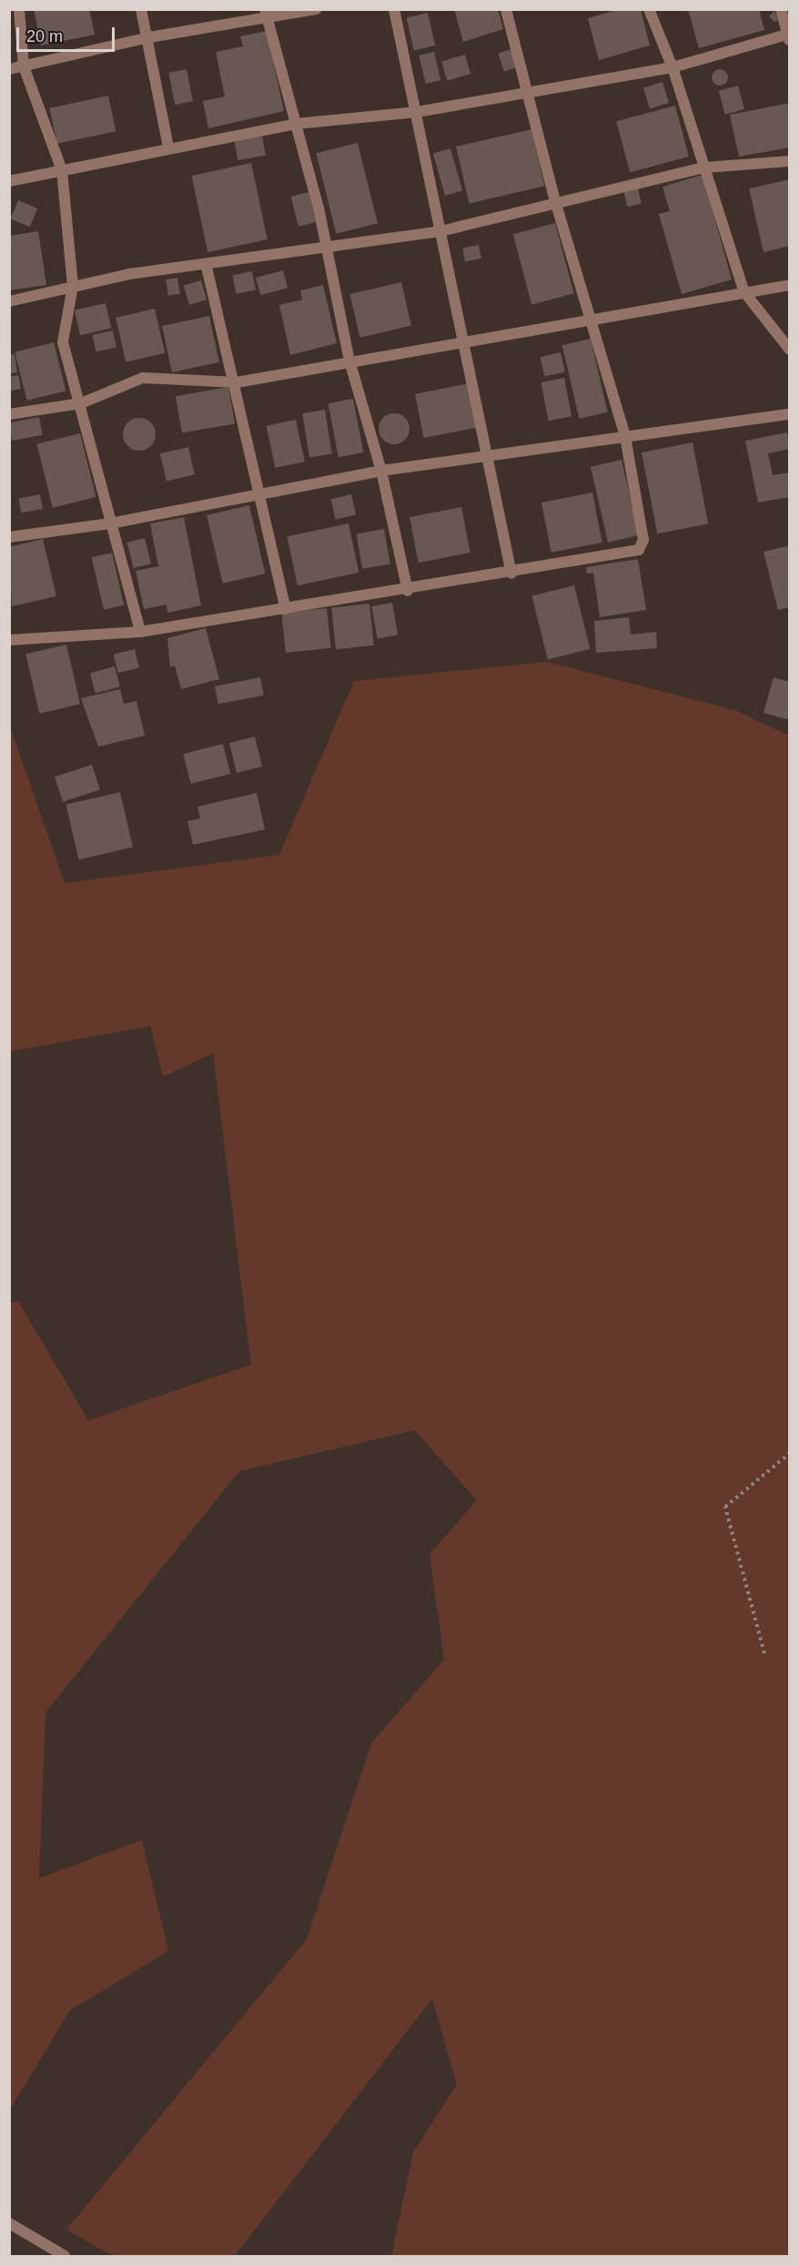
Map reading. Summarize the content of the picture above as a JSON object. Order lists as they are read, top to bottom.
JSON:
{
  "scale_bar": "20 m"
}
